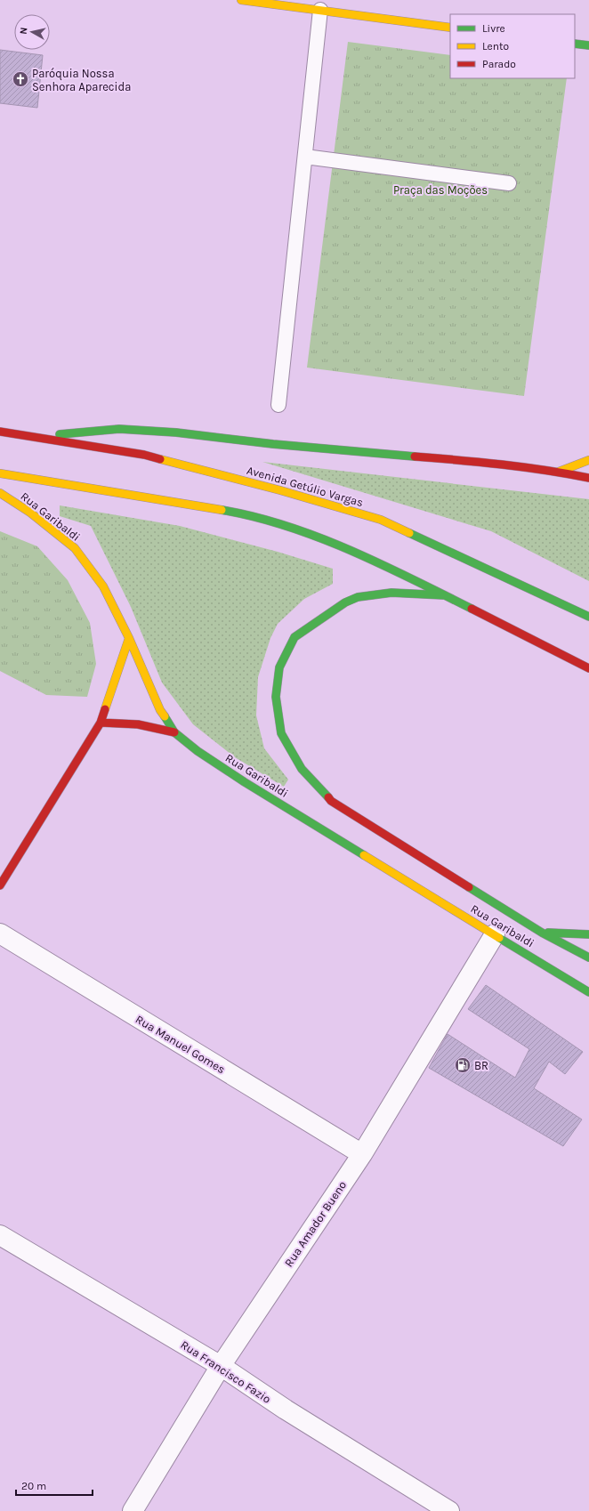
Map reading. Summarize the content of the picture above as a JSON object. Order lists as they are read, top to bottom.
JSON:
{
  "streets": {
    "main road": ["Avenida Getúlio Vargas", "Rua Garibaldi"],
    "street": ["Rua Manuel Gomes", "Rua Amador Bueno", "Rua Francisco Fazio"]
  },
  "crossings": [
    ["Rua Garibaldi", "Rua Amador Bueno"],
    ["Rua Manuel Gomes", "Rua Amador Bueno"],
    ["Rua Amador Bueno", "Rua Francisco Fazio"]
  ],
  "parks": ["Praça das Moções"],
  "places": {
    "church": ["Paróquia Nossa Senhora Aparecida"],
    "fuel station": ["BR"]
  },
  "legend": ["Livre", "Lento", "Parado"],
  "scale_bar": "20 m",
  "north": "left"
}
